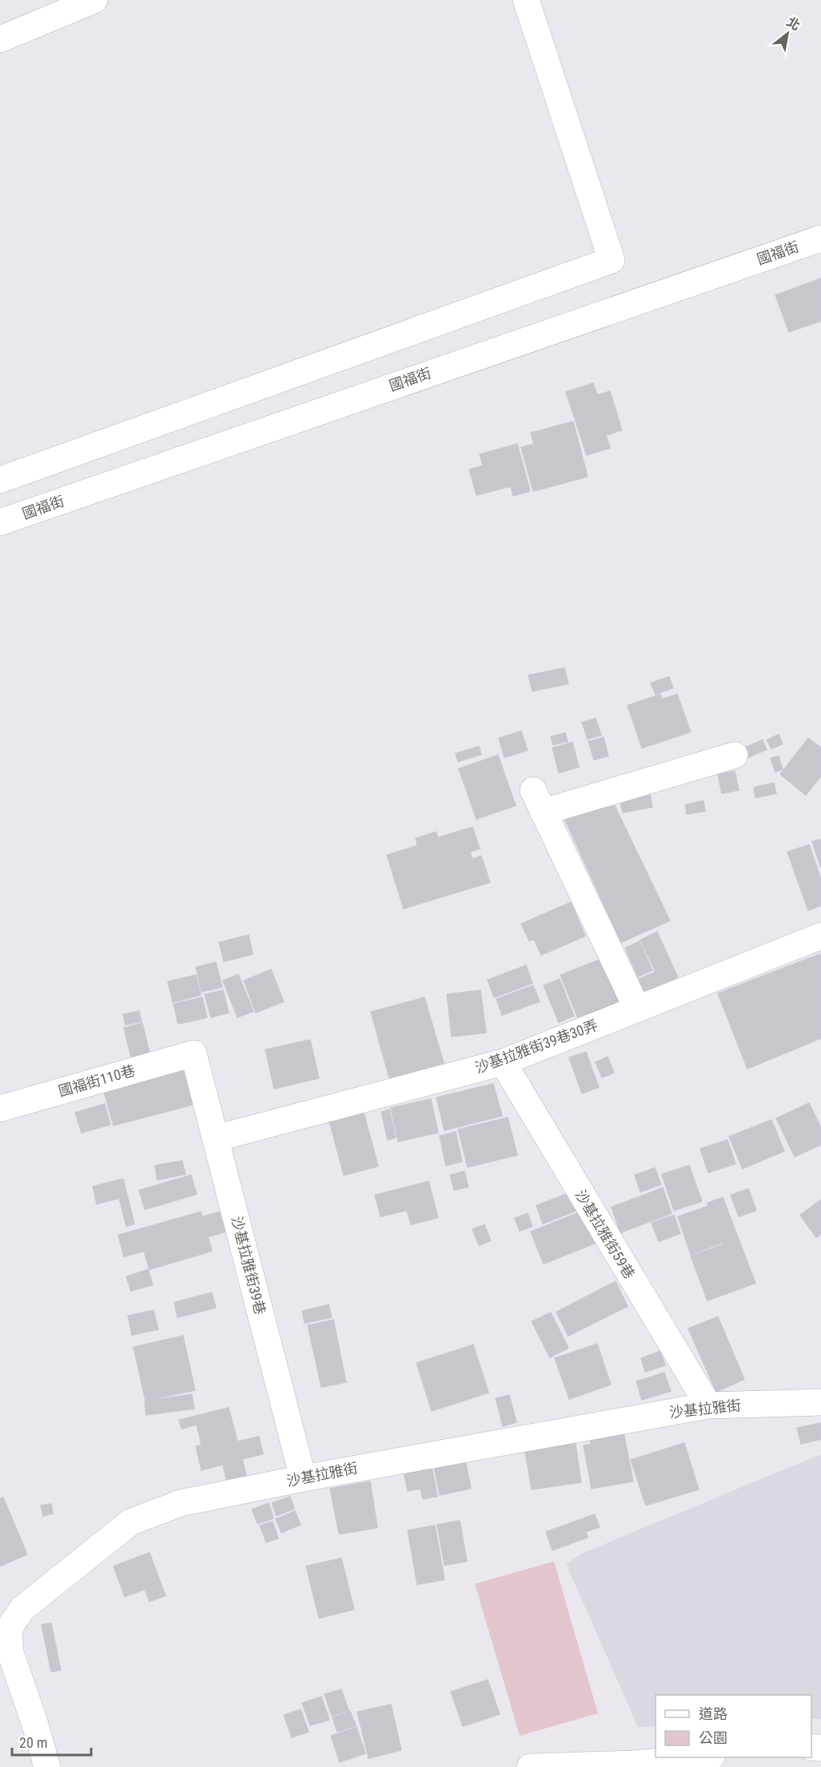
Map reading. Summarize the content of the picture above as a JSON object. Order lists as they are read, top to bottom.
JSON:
{
  "streets": {
    "street": [
      "國福街",
      "沙基拉雅街39巷30弄",
      "國福街110巷",
      "沙基拉雅街59巷",
      "沙基拉雅街39巷",
      "沙基拉雅街"
    ]
  },
  "crossings": [
    ["沙基拉雅街39巷30弄", "沙基拉雅街59巷"],
    ["沙基拉雅街39巷30弄", "沙基拉雅街39巷"],
    ["國福街110巷", "沙基拉雅街39巷"],
    ["沙基拉雅街59巷", "沙基拉雅街"],
    ["沙基拉雅街39巷", "沙基拉雅街"]
  ],
  "legend": ["道路", "公園"],
  "scale_bar": "20 m",
  "north": "top right"
}
